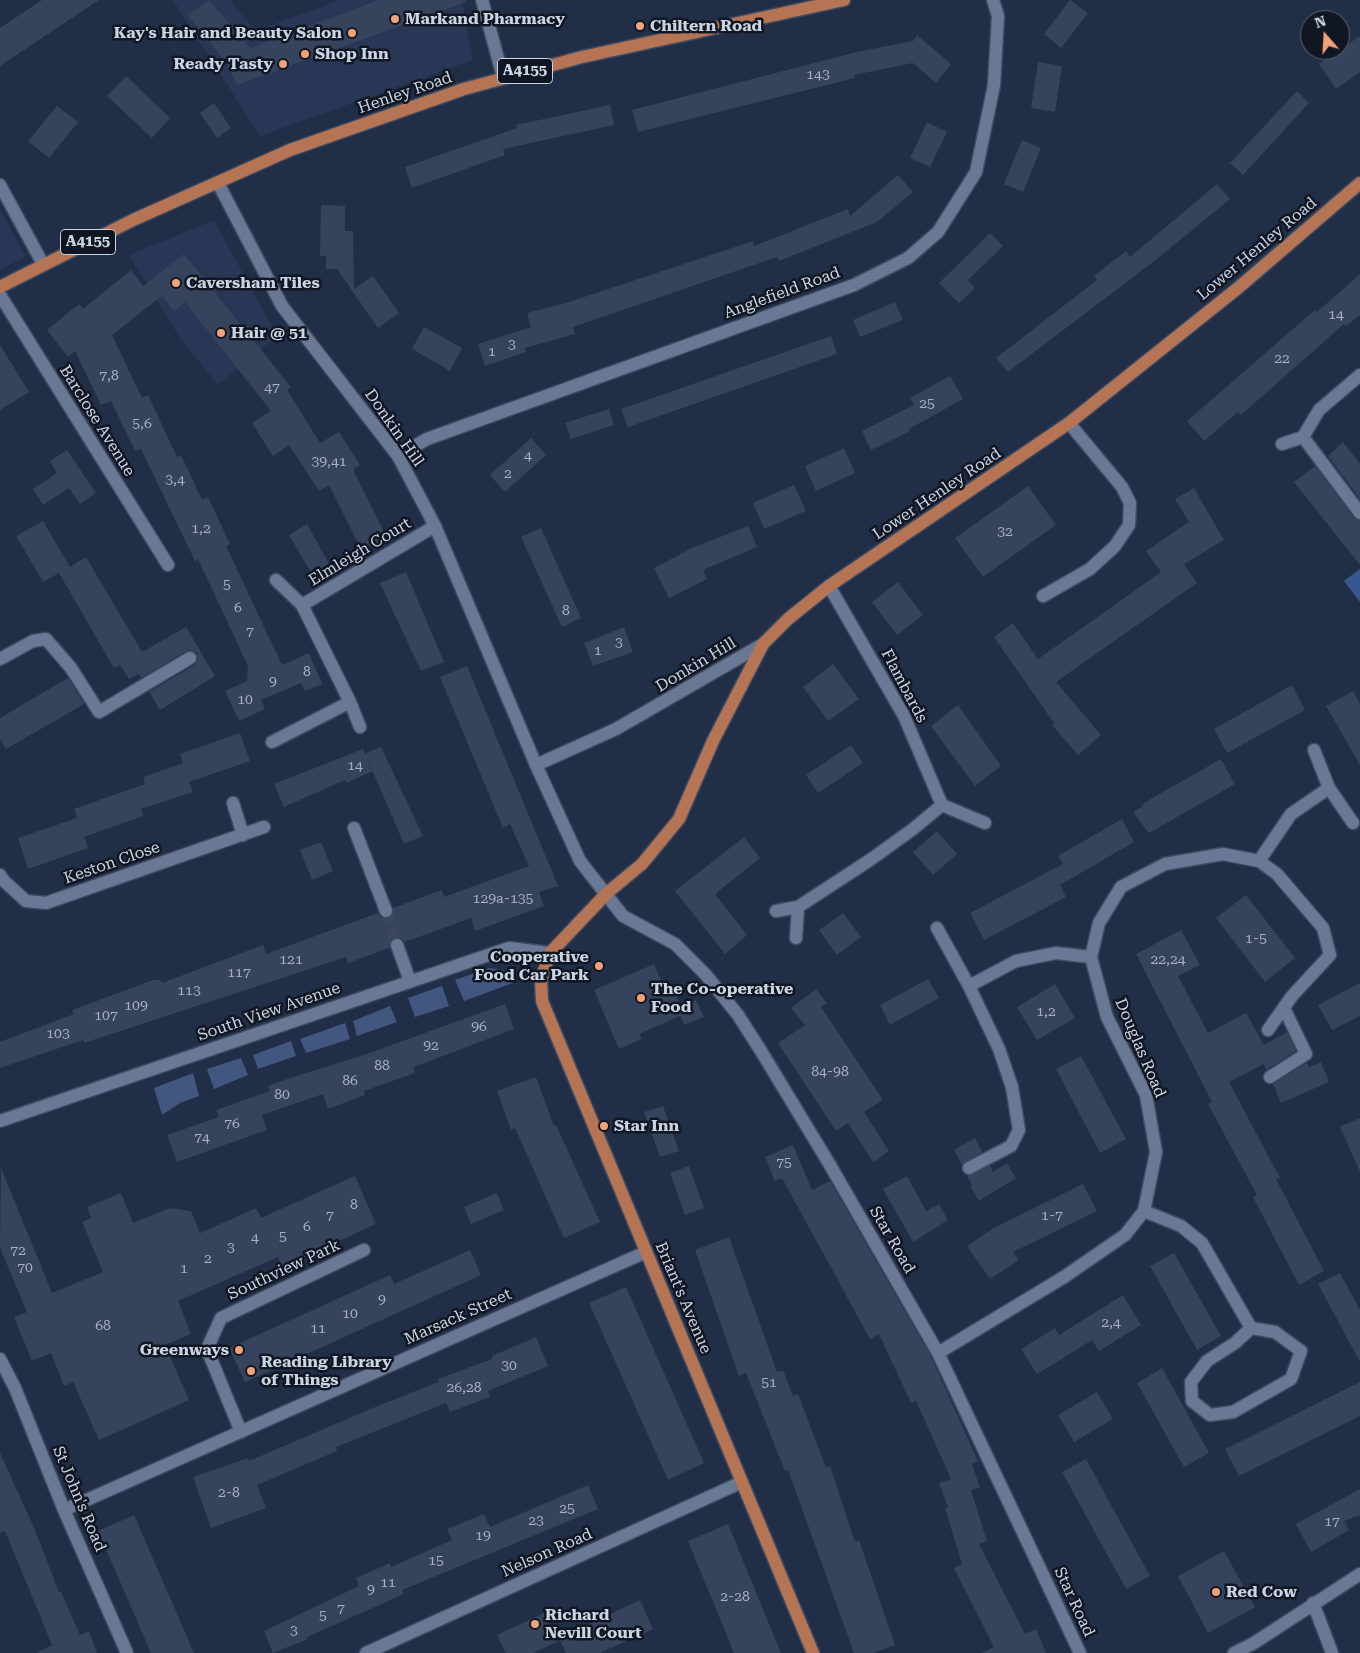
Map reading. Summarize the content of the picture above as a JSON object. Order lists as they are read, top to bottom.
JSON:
{
  "streets": {
    "main road": [
      "A4155",
      "Henley Road",
      "Lower Henley Road",
      "Briant's Avenue"
    ],
    "street": [
      "Anglefield Road",
      "Barclose Avenue",
      "Donkin Hill",
      "Elmleigh Court",
      "Flambards",
      "Keston Close",
      "South View Avenue",
      "Douglas Road",
      "Star Road",
      "Southview Park",
      "Marsack Street",
      "St John's Road",
      "Nelson Road"
    ]
  },
  "crossings": [
    ["Henley Road", "Donkin Hill"],
    ["Lower Henley Road", "Donkin Hill"],
    ["Lower Henley Road", "Flambards"],
    ["Lower Henley Road", "Star Road"],
    ["Anglefield Road", "Donkin Hill"],
    ["Donkin Hill", "Elmleigh Court"],
    ["Donkin Hill", "Star Road"],
    ["South View Avenue", "Briant's Avenue"],
    ["Douglas Road", "Star Road"],
    ["Southview Park", "Marsack Street"],
    ["Briant's Avenue", "Marsack Street"],
    ["Briant's Avenue", "Nelson Road"],
    ["Marsack Street", "St John's Road"]
  ],
  "places": [
    "Markand Pharmacy",
    "Chiltern Road",
    "Kay's Hair and Beauty Salon",
    "Shop Inn",
    "Ready Tasty",
    "Caversham Tiles",
    "Hair @ 51",
    "Cooperative Food Car Park",
    "The Co-operative Food",
    "Star Inn",
    "Greenways",
    "Reading Library of Things",
    "Red Cow",
    "Richard Nevill Court"
  ],
  "house_numbers": [
    "143",
    "14",
    "3",
    "1",
    "22",
    "7,8",
    "47",
    "25",
    "5,6",
    "4",
    "39,41",
    "2",
    "3,4",
    "1,2",
    "32",
    "5",
    "6",
    "8",
    "7",
    "3",
    "1",
    "8",
    "9",
    "10",
    "14",
    "129a-135",
    "1-5",
    "121",
    "22,24",
    "117",
    "113",
    "109",
    "1,2",
    "107",
    "96",
    "103",
    "92",
    "88",
    "84-98",
    "86",
    "80",
    "76",
    "74",
    "75",
    "8",
    "7",
    "1-7",
    "6",
    "5",
    "4",
    "3",
    "72",
    "2",
    "70",
    "1",
    "9",
    "10",
    "2,4",
    "68",
    "11",
    "30",
    "51",
    "26,28",
    "2-8",
    "25",
    "23",
    "17",
    "19",
    "15",
    "11",
    "9",
    "2-28",
    "7",
    "5",
    "3"
  ],
  "north": "top"
}
